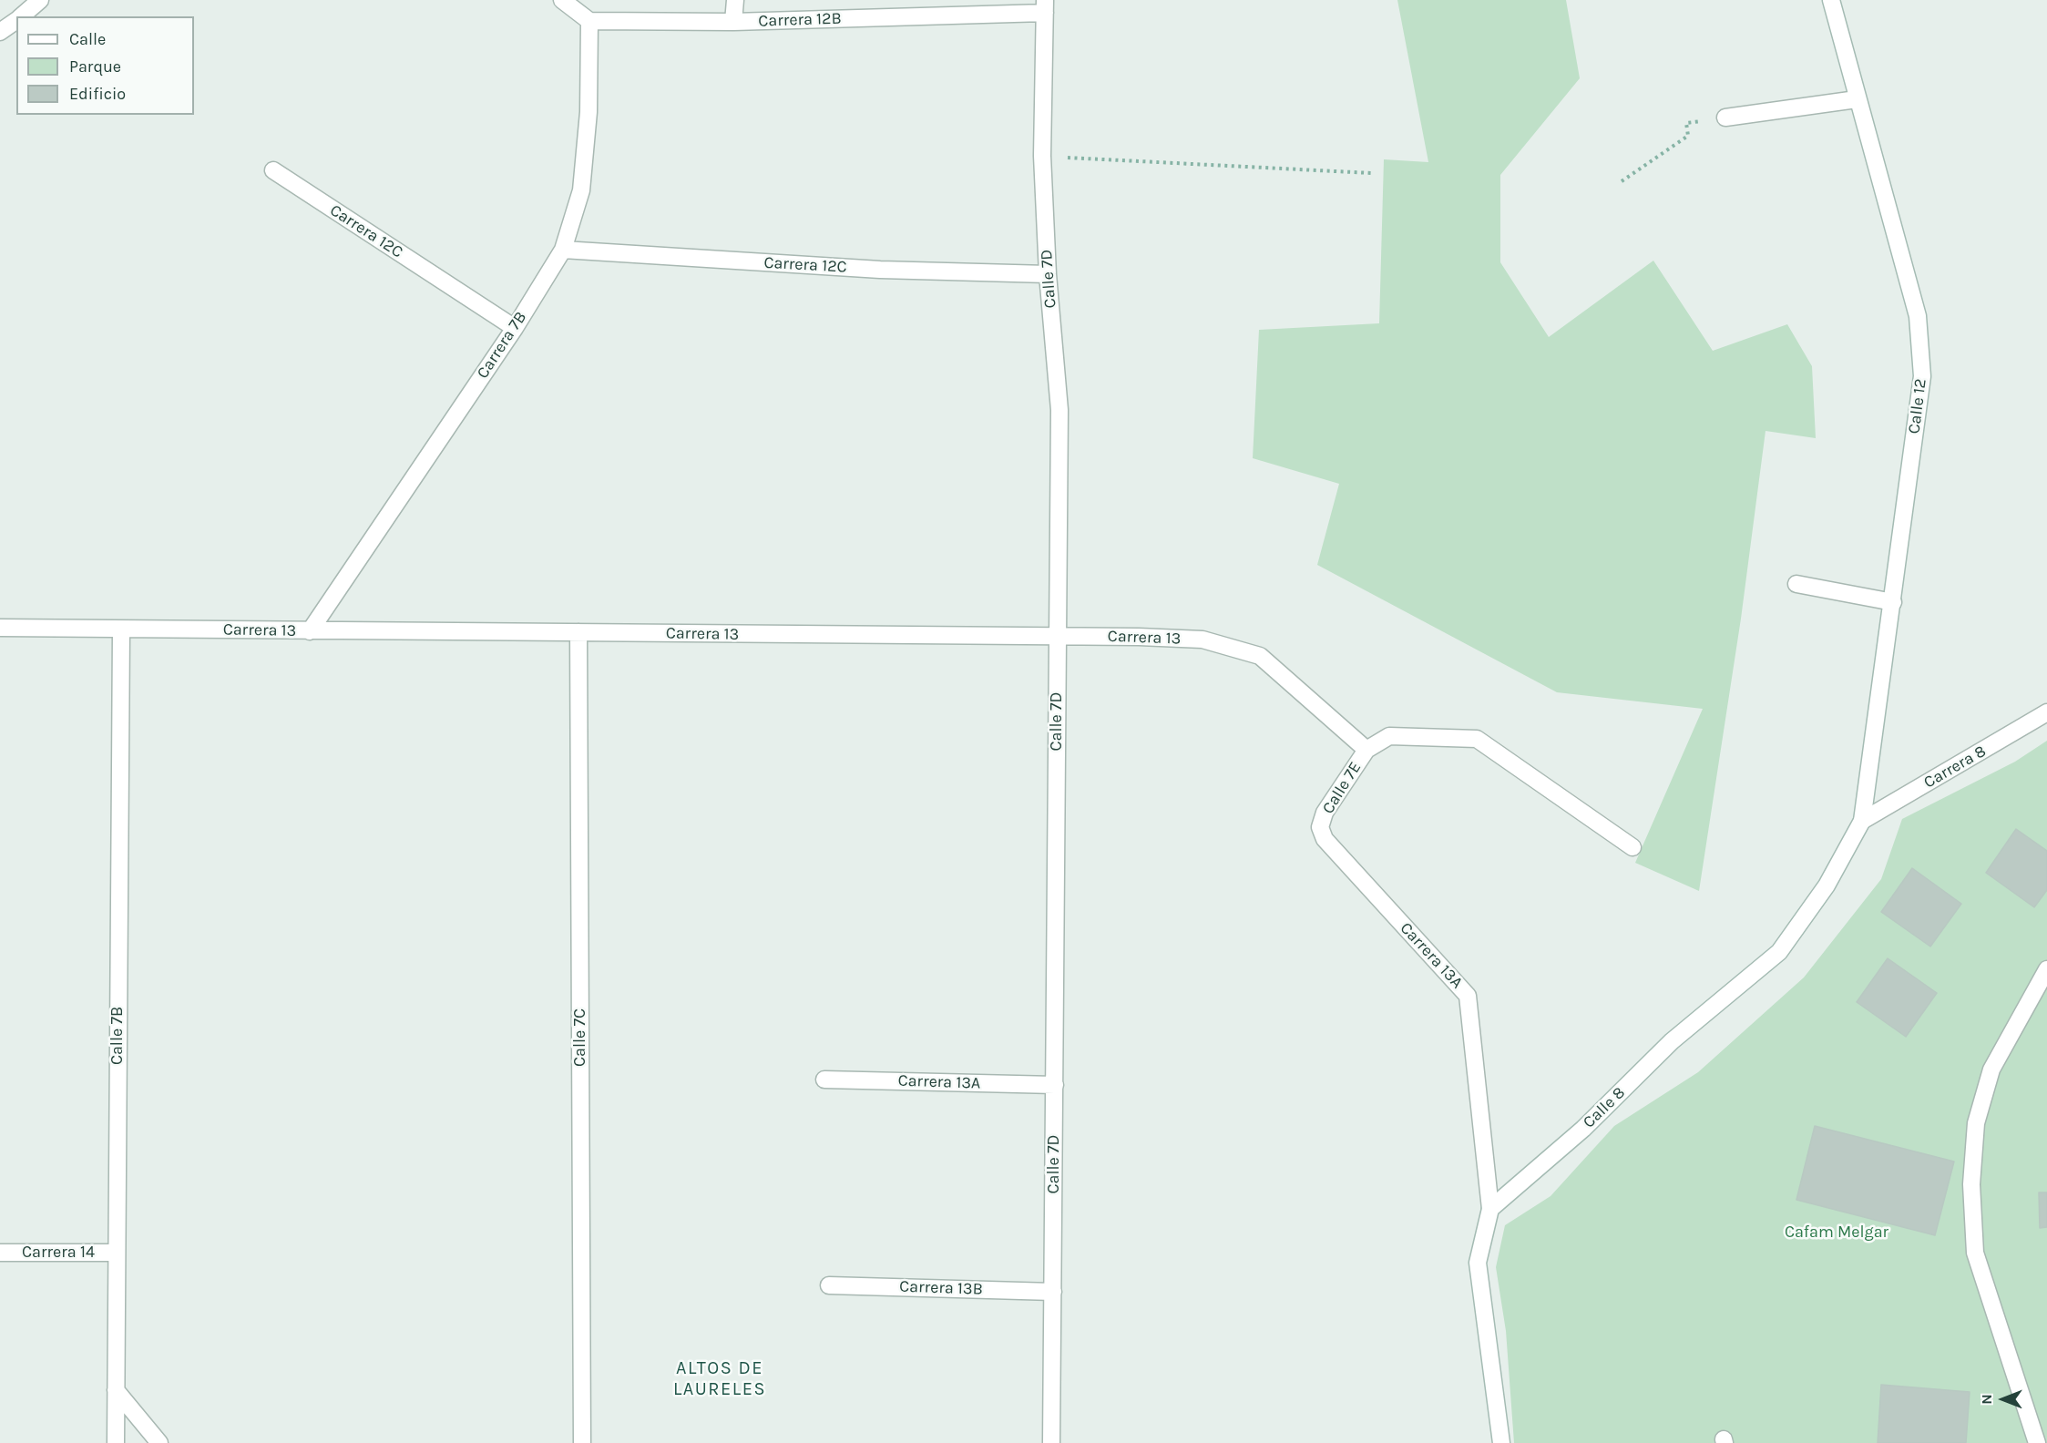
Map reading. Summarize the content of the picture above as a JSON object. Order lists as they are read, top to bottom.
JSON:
{
  "streets": {
    "street": [
      "Carrera 12B",
      "Carrera 12C",
      "Calle 7D",
      "Carrera 7B",
      "Calle 12",
      "Carrera 13",
      "Carrera 8",
      "Calle 7E",
      "Carrera 13A",
      "Calle 7B",
      "Calle 7C",
      "Calle 8",
      "Carrera 14",
      "Carrera 13B"
    ]
  },
  "crossings": [
    ["Carrera 12B", "Calle 7D"],
    ["Carrera 12B", "Carrera 7B"],
    ["Carrera 12C", "Calle 7D"],
    ["Carrera 12C", "Carrera 7B"],
    ["Calle 7D", "Carrera 13"],
    ["Calle 7D", "Carrera 13A"],
    ["Calle 7D", "Carrera 13B"],
    ["Carrera 7B", "Carrera 13"],
    ["Calle 12", "Carrera 8"],
    ["Calle 12", "Calle 8"],
    ["Carrera 13", "Calle 7E"],
    ["Carrera 13", "Calle 7B"],
    ["Carrera 13", "Calle 7C"],
    ["Carrera 8", "Calle 8"],
    ["Calle 7E", "Carrera 13A"],
    ["Carrera 13A", "Calle 8"],
    ["Calle 7B", "Carrera 14"]
  ],
  "districts": ["ALTOS DE LAURELES"],
  "parks": ["Cafam Melgar"],
  "legend": ["Calle", "Parque", "Edificio"],
  "north": "left"
}
